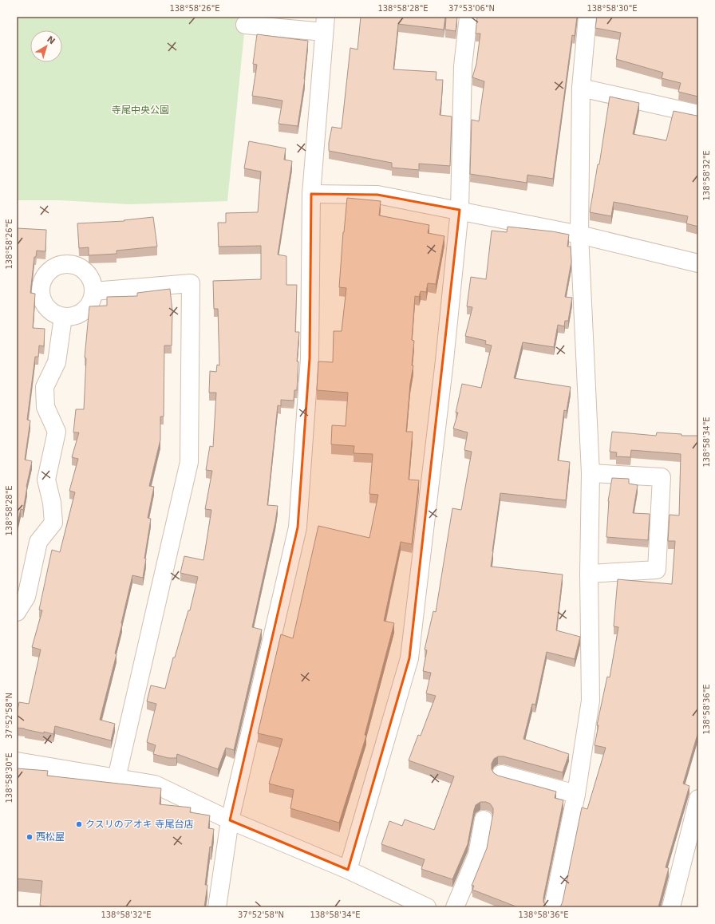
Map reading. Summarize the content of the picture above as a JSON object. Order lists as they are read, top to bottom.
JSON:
{
  "parks": ["寺尾中央公園"],
  "places": ["クスリのアオキ 寺尾台店", "西松屋"],
  "north": "top right",
  "coordinates": [
    "138°58'26\"E",
    "138°58'28\"E",
    "37°53'06\"N",
    "138°58'30\"E",
    "138°58'32\"E",
    "138°58'34\"E",
    "138°58'36\"E",
    "37°52'58\"N"
  ]
}
